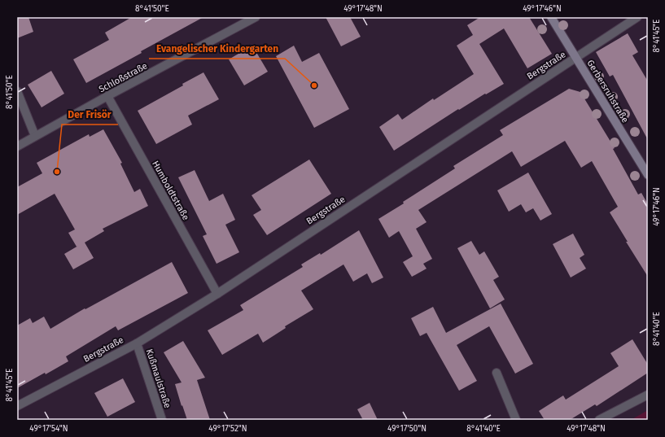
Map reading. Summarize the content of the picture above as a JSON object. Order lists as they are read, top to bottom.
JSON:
{
  "streets": {
    "street": [
      "Bergstraße",
      "Schloßstraße",
      "Gerbersruhstraße",
      "Humboldtstraße",
      "Kußmaulstraße"
    ]
  },
  "crossings": [
    ["Bergstraße", "Gerbersruhstraße"],
    ["Bergstraße", "Humboldtstraße"],
    ["Bergstraße", "Kußmaulstraße"],
    ["Schloßstraße", "Humboldtstraße"]
  ],
  "places": ["Evangelischer Kindergarten", "Der Frisör"],
  "coordinates": [
    "8°41'50\"E",
    "49°17'48\"N",
    "49°17'46\"N",
    "8°41'45\"E",
    "8°41'40\"E",
    "49°17'54\"N",
    "49°17'52\"N",
    "49°17'50\"N"
  ]
}
